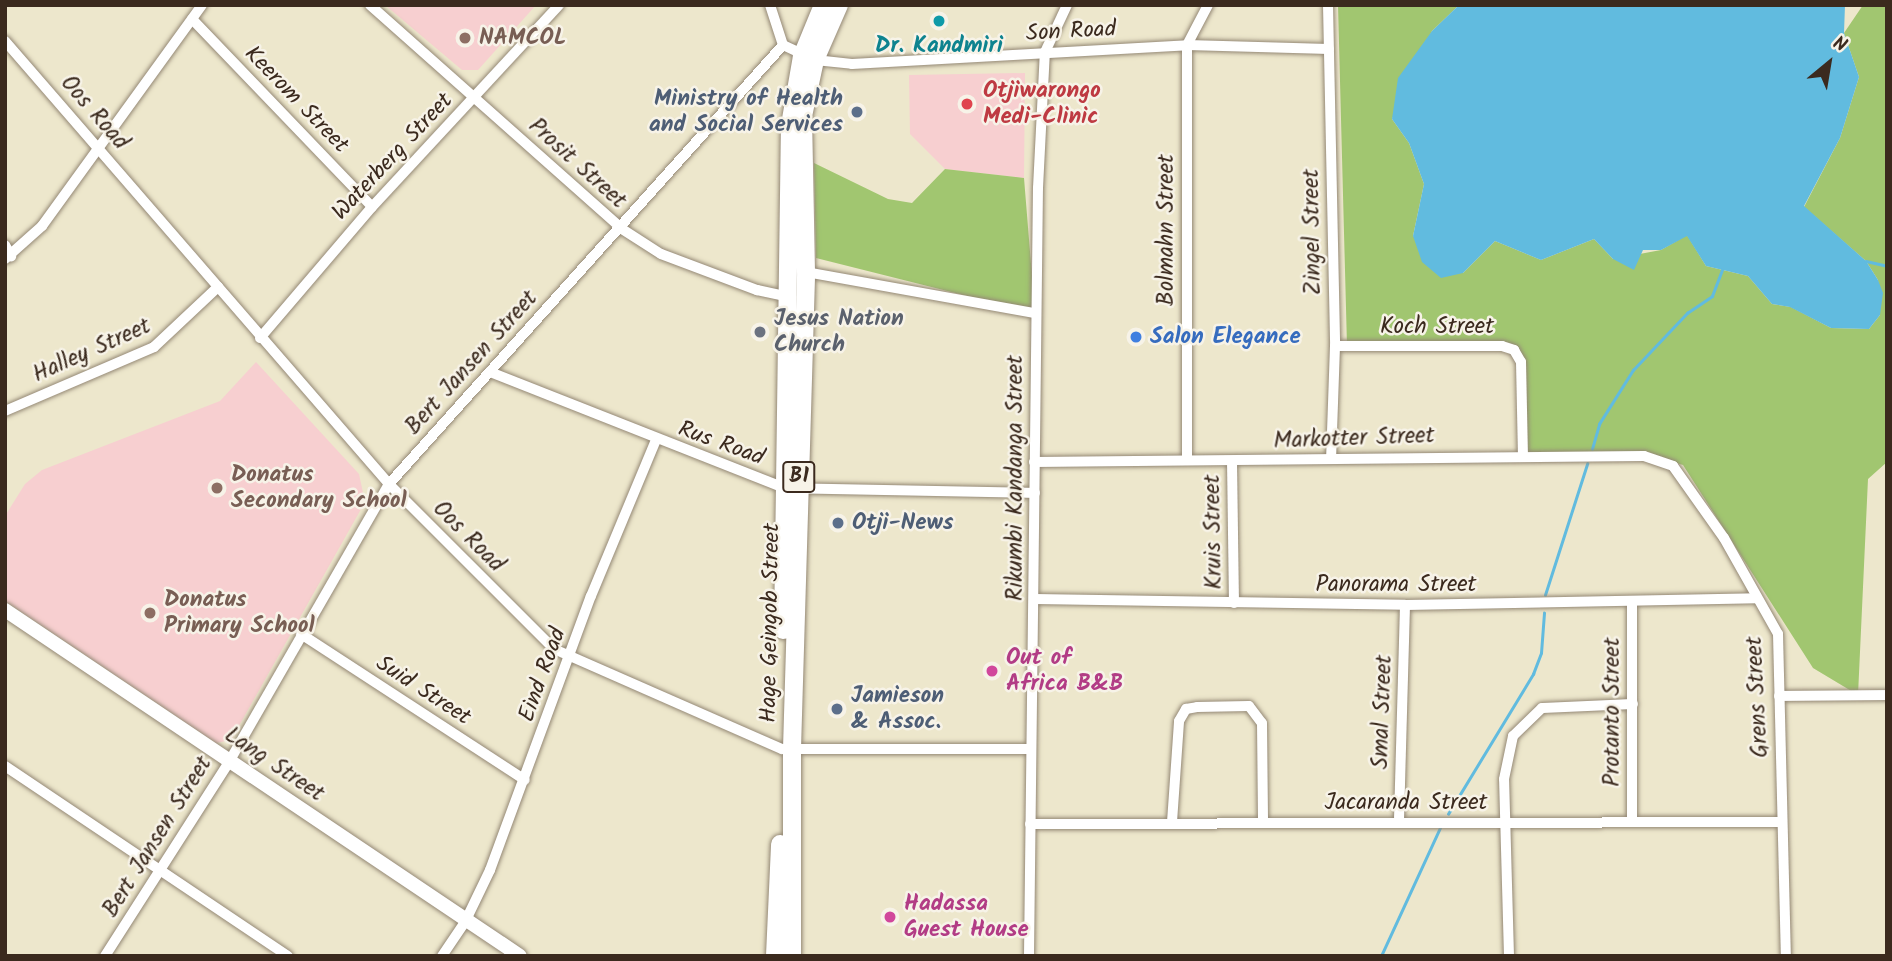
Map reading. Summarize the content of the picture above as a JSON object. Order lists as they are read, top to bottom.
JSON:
{
  "streets": {
    "highway": ["B1", "Hage Geingob Street"],
    "street": [
      "Son Road",
      "Keerom Street",
      "Oos Road",
      "Waterberg Street",
      "Prosit Street",
      "Bolmahn Street",
      "Zingel Street",
      "Koch Street",
      "Halley Street",
      "Bert Jansen Street",
      "Markotter Street",
      "Rus Road",
      "Rikumbi Kandanga Street",
      "Kruis Street",
      "Panorama Street",
      "Eind Road",
      "Suid Street",
      "Grens Street",
      "Smal Street",
      "Protanto Street",
      "Lang Street",
      "Jacaranda Street"
    ]
  },
  "crossings": [
    ["Son Road", "Bolmahn Street"],
    ["Son Road", "Zingel Street"],
    ["Son Road", "Bert Jansen Street"],
    ["Son Road", "Rikumbi Kandanga Street"],
    ["Son Road", "Hage Geingob Street"],
    ["Keerom Street", "Waterberg Street"],
    ["Oos Road", "Waterberg Street"],
    ["Oos Road", "Halley Street"],
    ["Oos Road", "Bert Jansen Street"],
    ["Oos Road", "Rikumbi Kandanga Street"],
    ["Oos Road", "Hage Geingob Street"],
    ["Oos Road", "Eind Road"],
    ["Waterberg Street", "Prosit Street"],
    ["Prosit Street", "Bert Jansen Street"],
    ["Prosit Street", "Hage Geingob Street"],
    ["Bolmahn Street", "Markotter Street"],
    ["Zingel Street", "Koch Street"],
    ["Zingel Street", "Markotter Street"],
    ["Koch Street", "Markotter Street"],
    ["Bert Jansen Street", "Rus Road"],
    ["Bert Jansen Street", "Suid Street"],
    ["Bert Jansen Street", "Lang Street"],
    ["Markotter Street", "Rikumbi Kandanga Street"],
    ["Markotter Street", "Kruis Street"],
    ["Markotter Street", "Grens Street"],
    ["Rus Road", "Rikumbi Kandanga Street"],
    ["Rus Road", "Hage Geingob Street"],
    ["Rus Road", "Eind Road"],
    ["Rikumbi Kandanga Street", "Panorama Street"],
    ["Rikumbi Kandanga Street", "Jacaranda Street"],
    ["Kruis Street", "Panorama Street"],
    ["Panorama Street", "Grens Street"],
    ["Panorama Street", "Smal Street"],
    ["Panorama Street", "Protanto Street"],
    ["Eind Road", "Suid Street"],
    ["Eind Road", "Lang Street"],
    ["Grens Street", "Jacaranda Street"],
    ["Smal Street", "Jacaranda Street"],
    ["Protanto Street", "Jacaranda Street"]
  ],
  "places": [
    "Dr. Kandmiri",
    "NAMCOL",
    "Otjiwarongo Medi-Clinic",
    "Ministry of Health and Social Services",
    "Jesus Nation Church",
    "Salon Elegance",
    "Donatus Secondary School",
    "Otji-News",
    "Donatus Primary School",
    "Out of Africa B&B",
    "Jamieson & Assoc.",
    "Hadassa Guest House"
  ],
  "north": "top right"
}
